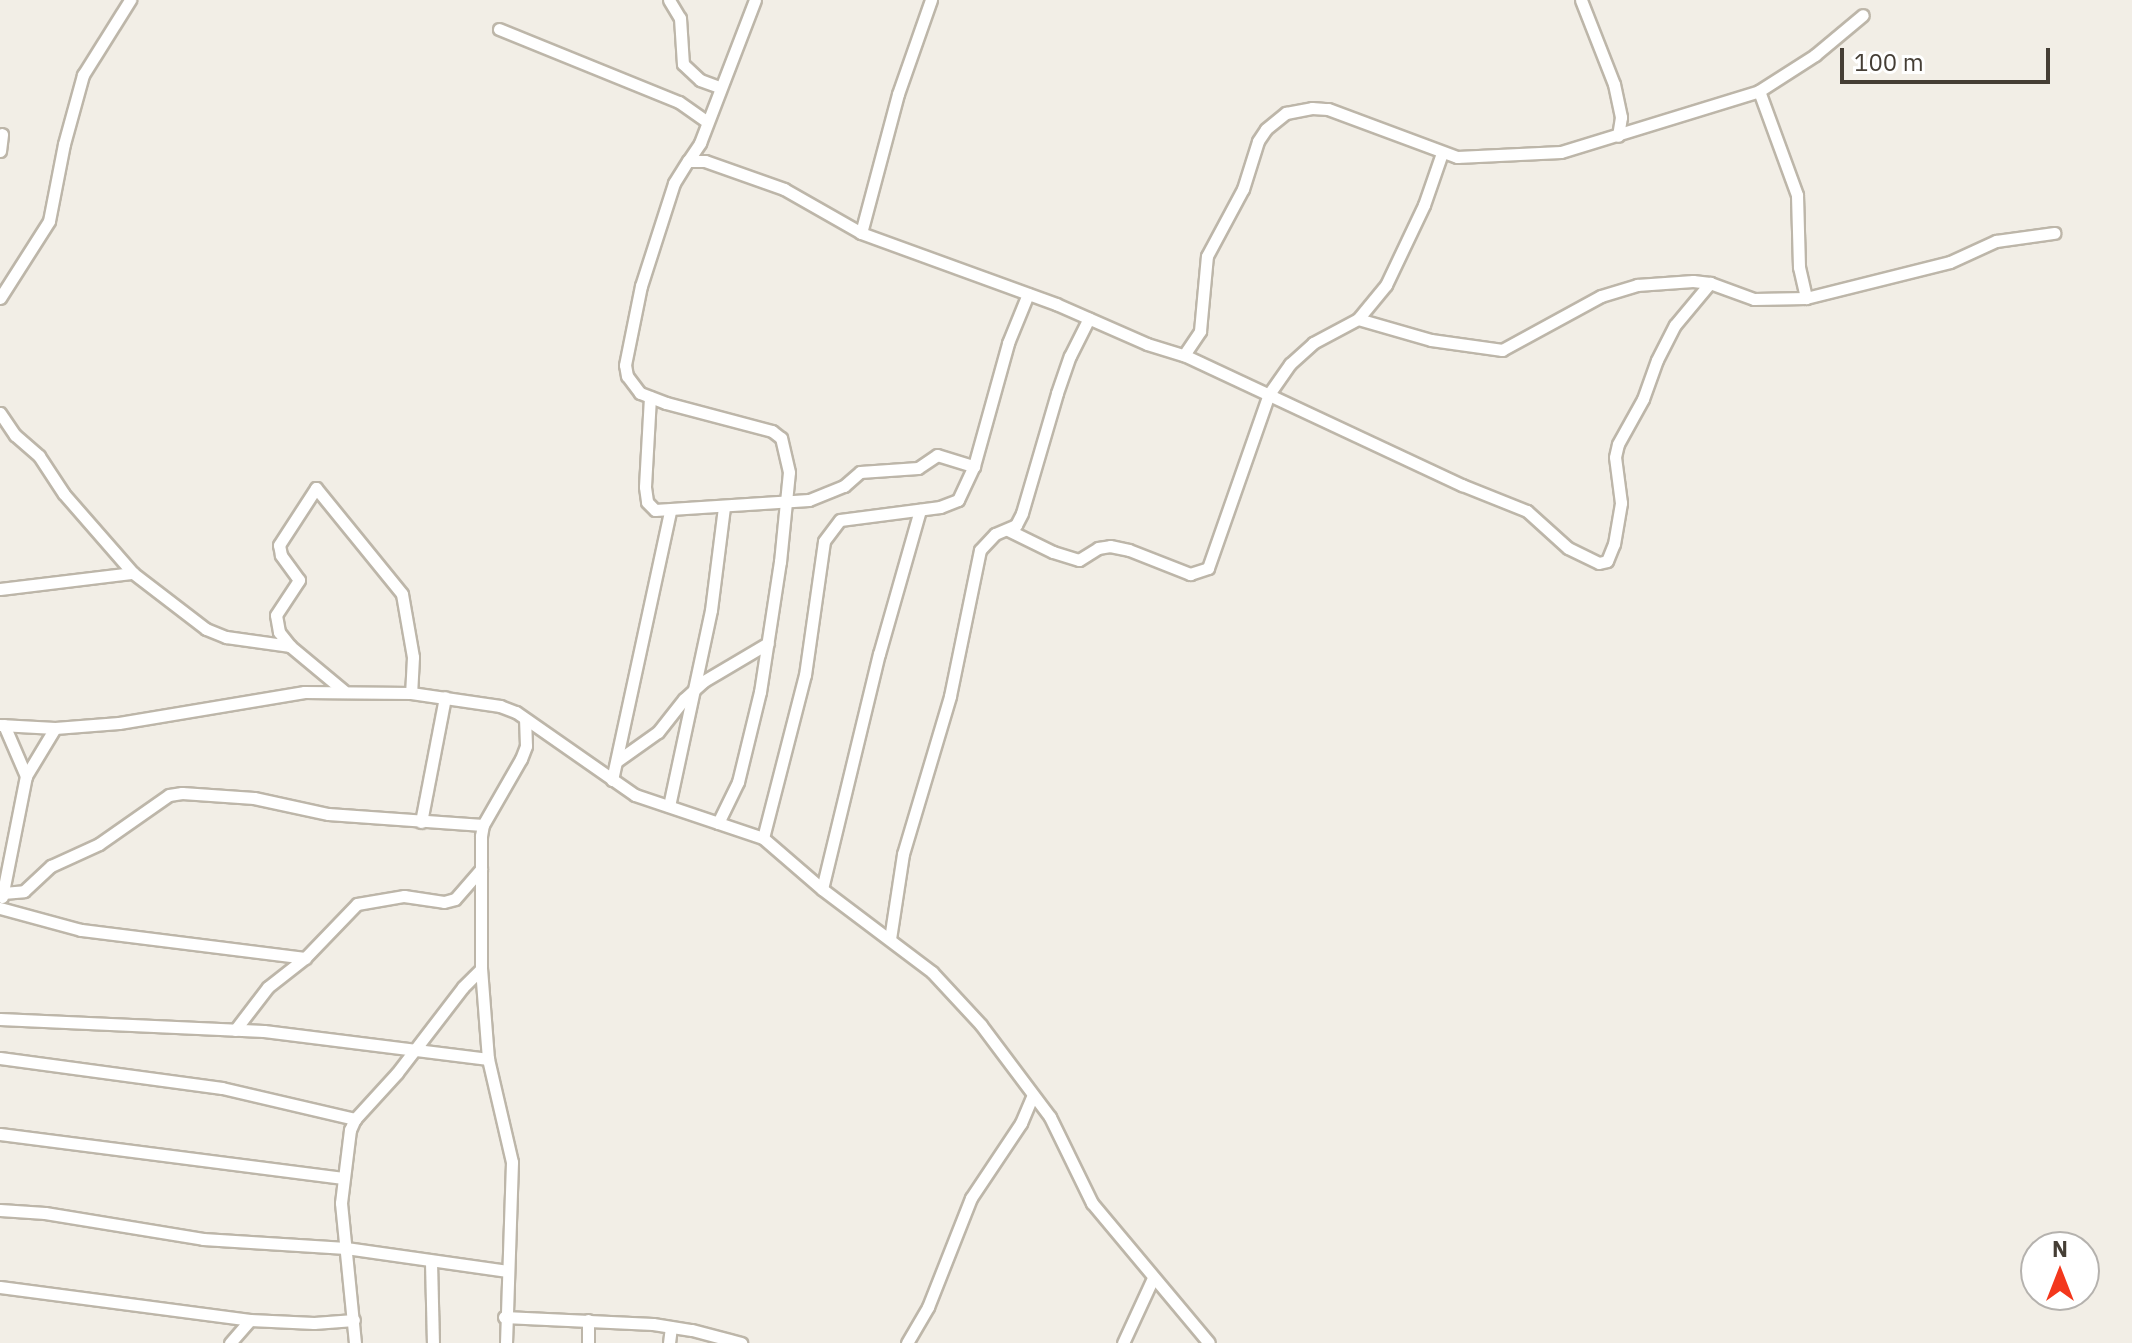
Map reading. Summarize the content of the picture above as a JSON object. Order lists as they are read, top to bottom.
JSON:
{
  "scale_bar": "100 m",
  "north": "top"
}
